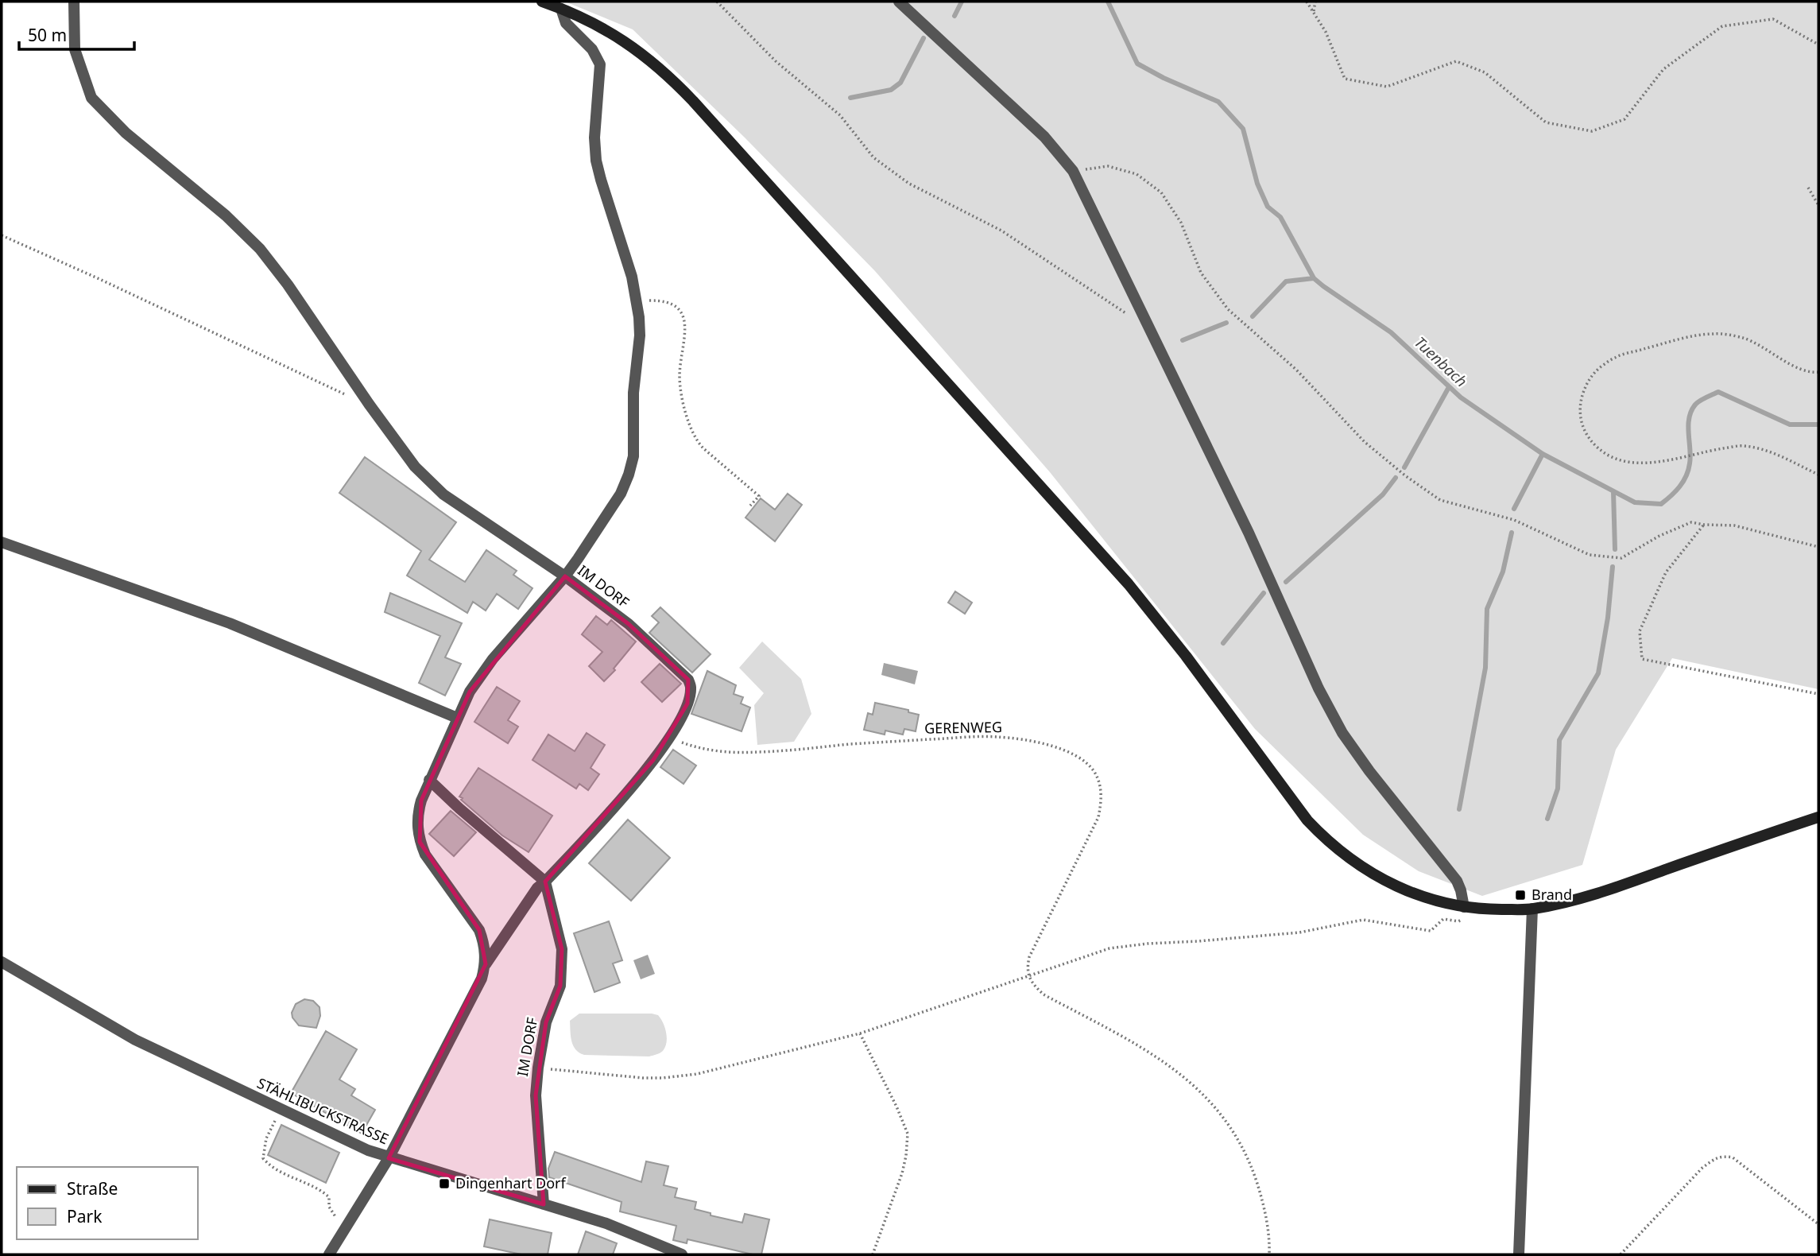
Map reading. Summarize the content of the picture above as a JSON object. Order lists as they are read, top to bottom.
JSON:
{
  "streets": {
    "street": ["IM DORF", "STÄHLIBUCKSTRASSE"],
    "path": ["GERENWEG"]
  },
  "crossings": [
    ["IM DORF", "GERENWEG"],
    ["IM DORF", "STÄHLIBUCKSTRASSE"]
  ],
  "water": ["Tuenbach"],
  "places": {
    "transit": ["Brand", "Dingenhart Dorf"]
  },
  "legend": ["Straße", "Park"],
  "scale_bar": "50 m"
}
